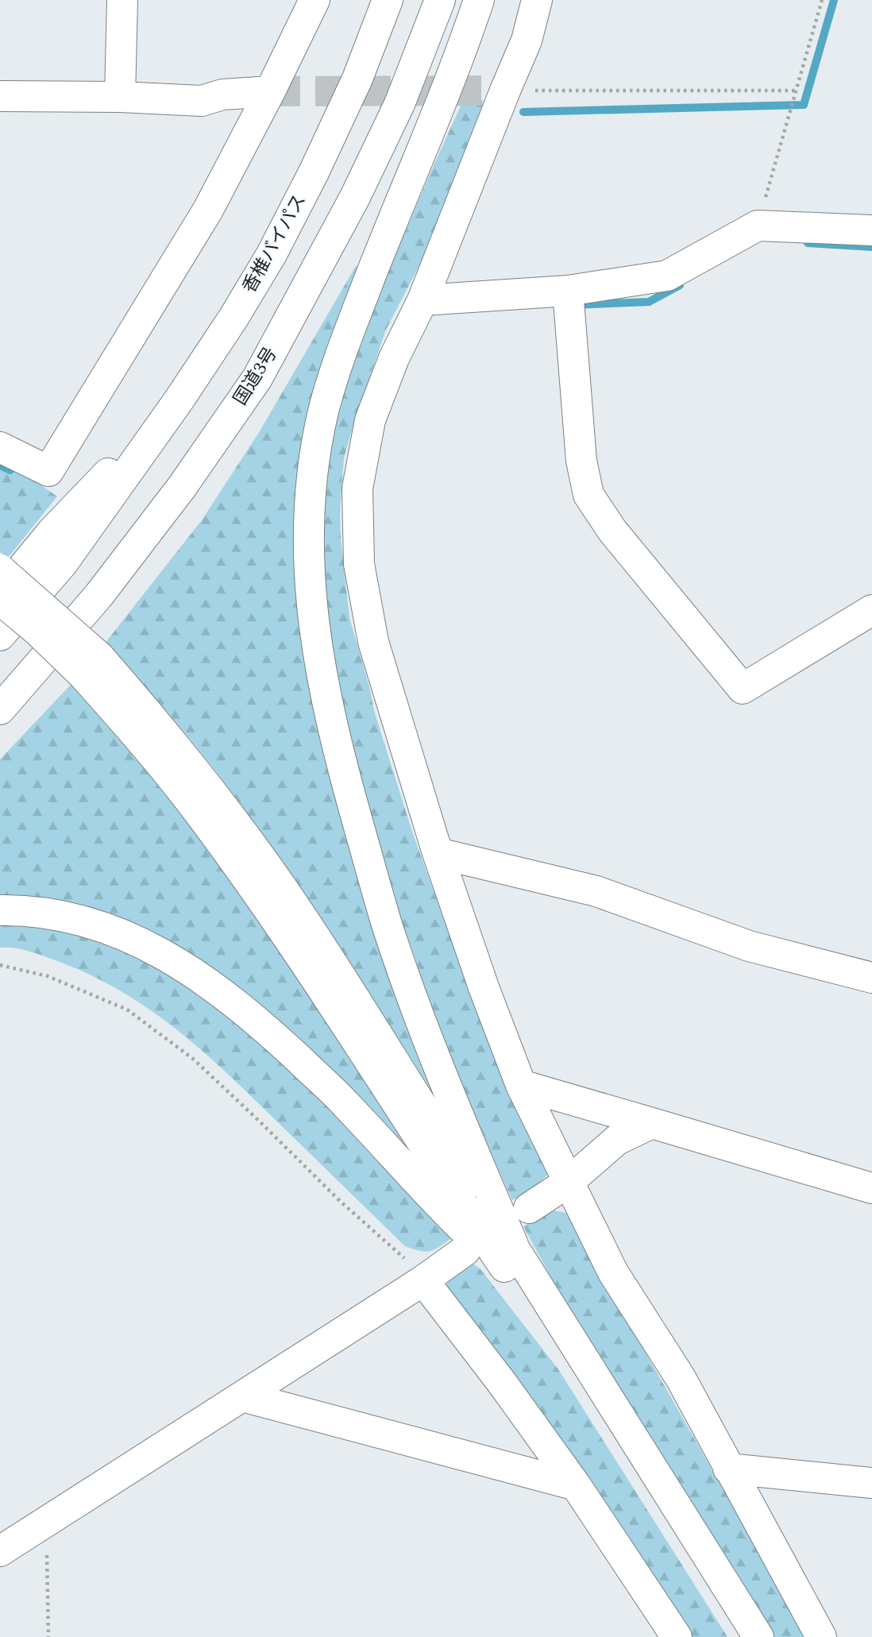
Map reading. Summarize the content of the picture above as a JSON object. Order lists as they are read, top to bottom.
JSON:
{
  "streets": {
    "main road": ["香椎バイパス", "国道3号"]
  }
}
